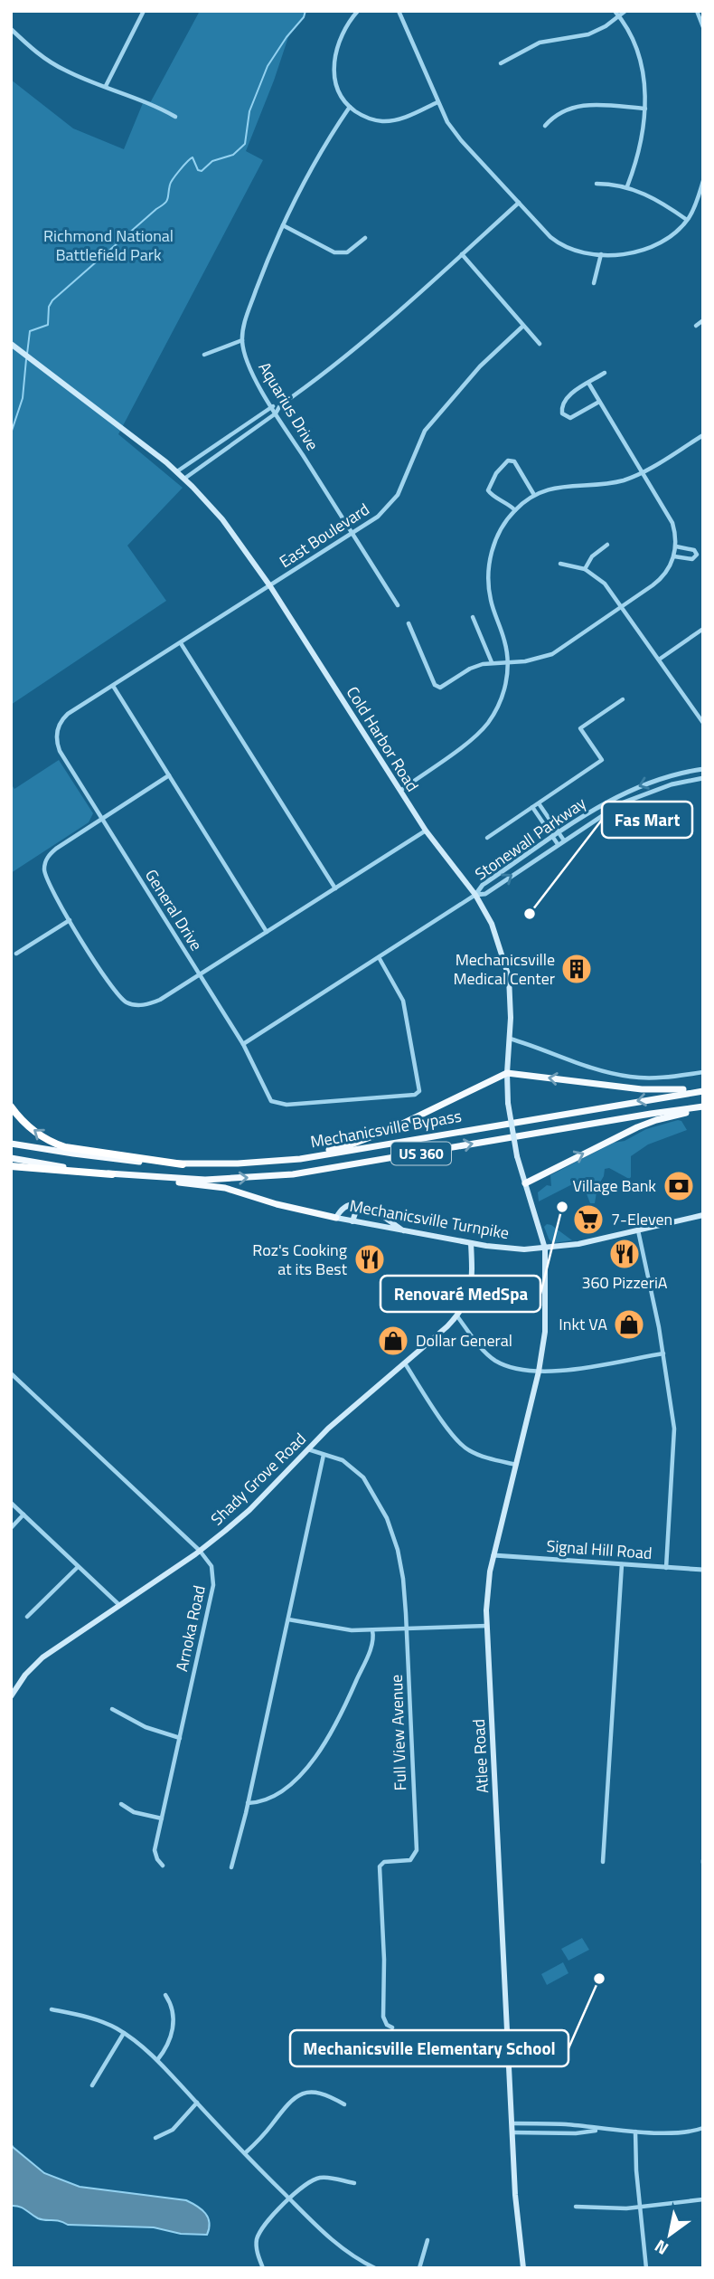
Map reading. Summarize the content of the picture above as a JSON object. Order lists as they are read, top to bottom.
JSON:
{
  "streets": {
    "highway": ["Mechanicsville Bypass", "US 360"],
    "main road": [
      "Cold Harbor Road",
      "Mechanicsville Turnpike",
      "Shady Grove Road",
      "Atlee Road"
    ],
    "street": [
      "Aquarius Drive",
      "East Boulevard",
      "Stonewall Parkway",
      "General Drive",
      "Signal Hill Road",
      "Arnoka Road",
      "Full View Avenue"
    ]
  },
  "crossings": [
    ["Aquarius Drive", "East Boulevard"],
    ["East Boulevard", "Cold Harbor Road"],
    ["East Boulevard", "General Drive"],
    ["Cold Harbor Road", "Stonewall Parkway"],
    ["Cold Harbor Road", "Mechanicsville Turnpike"],
    ["Cold Harbor Road", "Atlee Road"],
    ["Mechanicsville Bypass", "US 360"],
    ["Mechanicsville Turnpike", "Shady Grove Road"],
    ["Mechanicsville Turnpike", "Atlee Road"],
    ["Shady Grove Road", "Arnoka Road"],
    ["Shady Grove Road", "Full View Avenue"],
    ["Signal Hill Road", "Atlee Road"]
  ],
  "parks": ["Richmond National Battlefield Park"],
  "places": {
    "other": ["Fas Mart", "Renovaré MedSpa", "Mechanicsville Elementary School"],
    "building": ["Mechanicsville Medical Center"],
    "bank": ["Village Bank"],
    "supermarket": ["7-Eleven"],
    "restaurant": ["360 PizzeriA", "Roz's Cooking at its Best"],
    "shop": ["Inkt VA", "Dollar General"]
  },
  "north": "bottom left"
}
